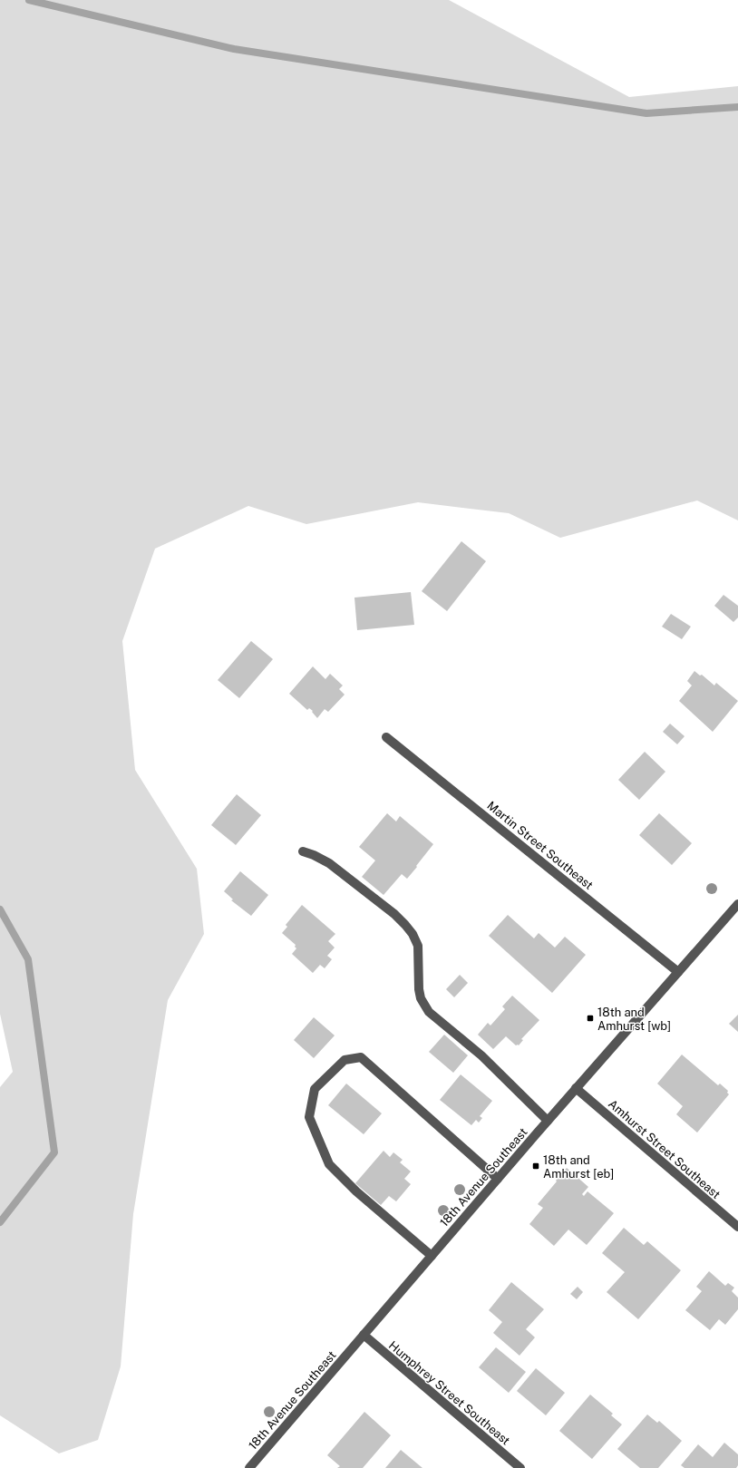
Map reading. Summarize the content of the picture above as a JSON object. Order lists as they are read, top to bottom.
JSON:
{
  "streets": {
    "street": [
      "Martin Street Southeast",
      "Amhurst Street Southeast",
      "18th Avenue Southeast",
      "Humphrey Street Southeast"
    ]
  },
  "crossings": [
    ["Martin Street Southeast", "18th Avenue Southeast"],
    ["Amhurst Street Southeast", "18th Avenue Southeast"],
    ["18th Avenue Southeast", "Humphrey Street Southeast"]
  ],
  "places": {
    "transit": ["18th and Amhurst [wb]", "18th and Amhurst [eb]"]
  }
}
